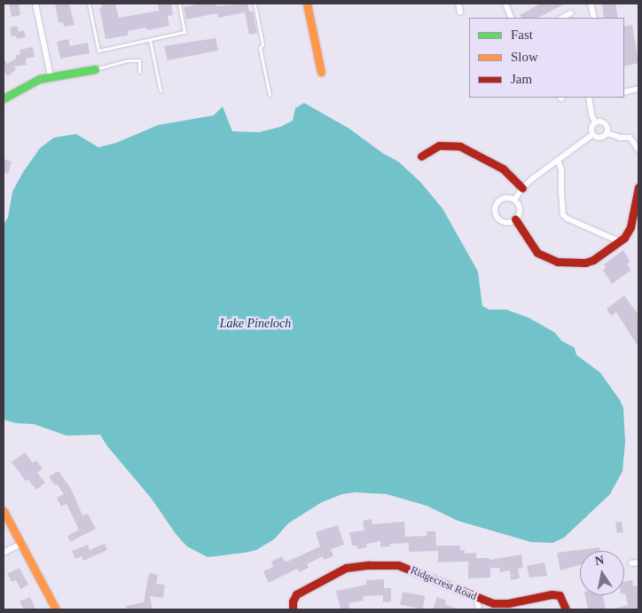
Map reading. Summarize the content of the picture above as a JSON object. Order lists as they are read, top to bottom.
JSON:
{
  "streets": {
    "street": ["Ridgecrest Road"]
  },
  "water": ["Lake Pineloch"],
  "legend": ["Fast", "Slow", "Jam"],
  "north": "top"
}
